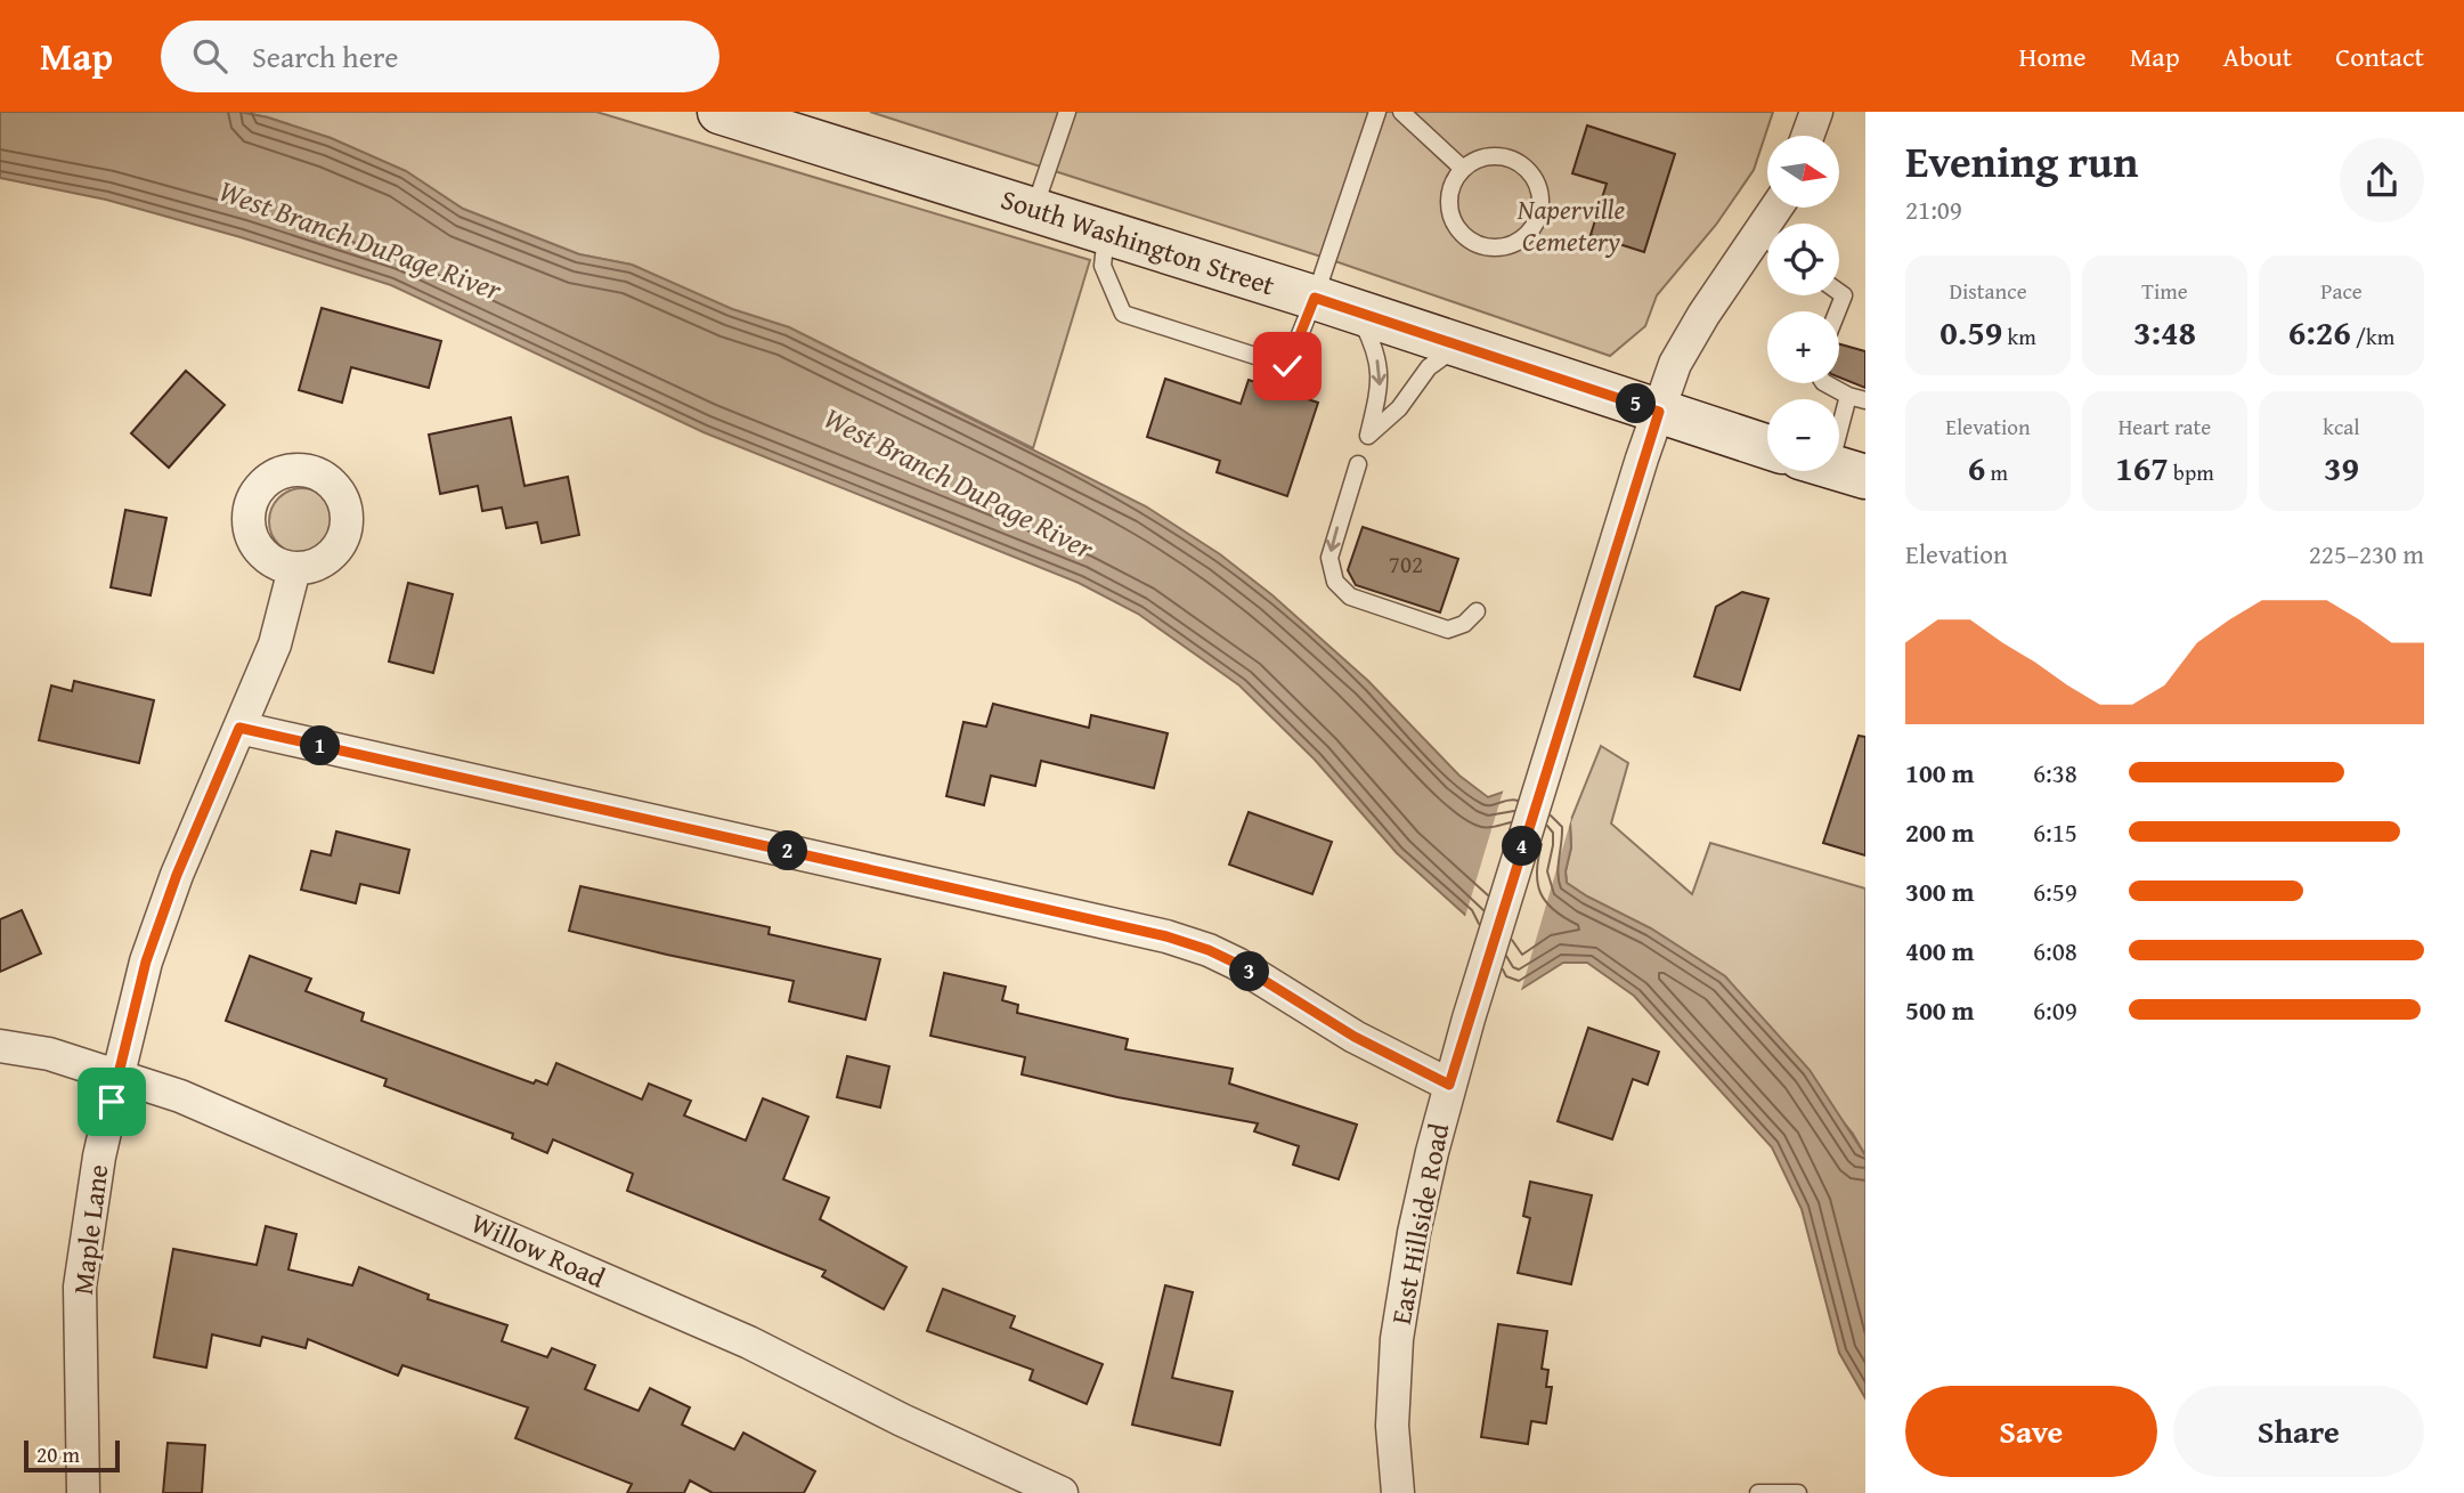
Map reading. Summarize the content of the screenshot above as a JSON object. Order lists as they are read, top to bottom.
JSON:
{
  "streets": {
    "main road": ["South Washington Street"],
    "street": ["East Hillside Road", "Maple Lane", "Willow Road"]
  },
  "crossings": [
    ["South Washington Street", "East Hillside Road"],
    ["Maple Lane", "Willow Road"]
  ],
  "water": ["West Branch DuPage River"],
  "parks": ["Naperville Cemetery"],
  "house_numbers": ["702"],
  "scale_bar": "20 m",
  "north": "right",
  "page": {
    "header": "Map",
    "search": "Search here",
    "nav": [
      "Home",
      "Map",
      "About",
      "Contact"
    ],
    "heading": ["Evening run", "21:09"],
    "map_buttons": ["+", "−"],
    "stats": [
      ["Distance", "0.59 km"],
      ["Time", "3:48"],
      ["Pace", "6:26 /km"],
      ["Elevation", "6 m"],
      ["Heart rate", "167 bpm"],
      ["kcal", "39"]
    ],
    "pins": [
      "5",
      "1",
      "4",
      "2",
      "3"
    ],
    "chart": ["Elevation", "225–230 m"],
    "list": [
      {
        "name": "100 m",
        "note": "6:38"
      },
      {
        "name": "200 m",
        "note": "6:15"
      },
      {
        "name": "300 m",
        "note": "6:59"
      },
      {
        "name": "400 m",
        "note": "6:08"
      },
      {
        "name": "500 m",
        "note": "6:09"
      }
    ],
    "buttons": ["Save", "Share"],
    "scale": "20 m"
  }
}
